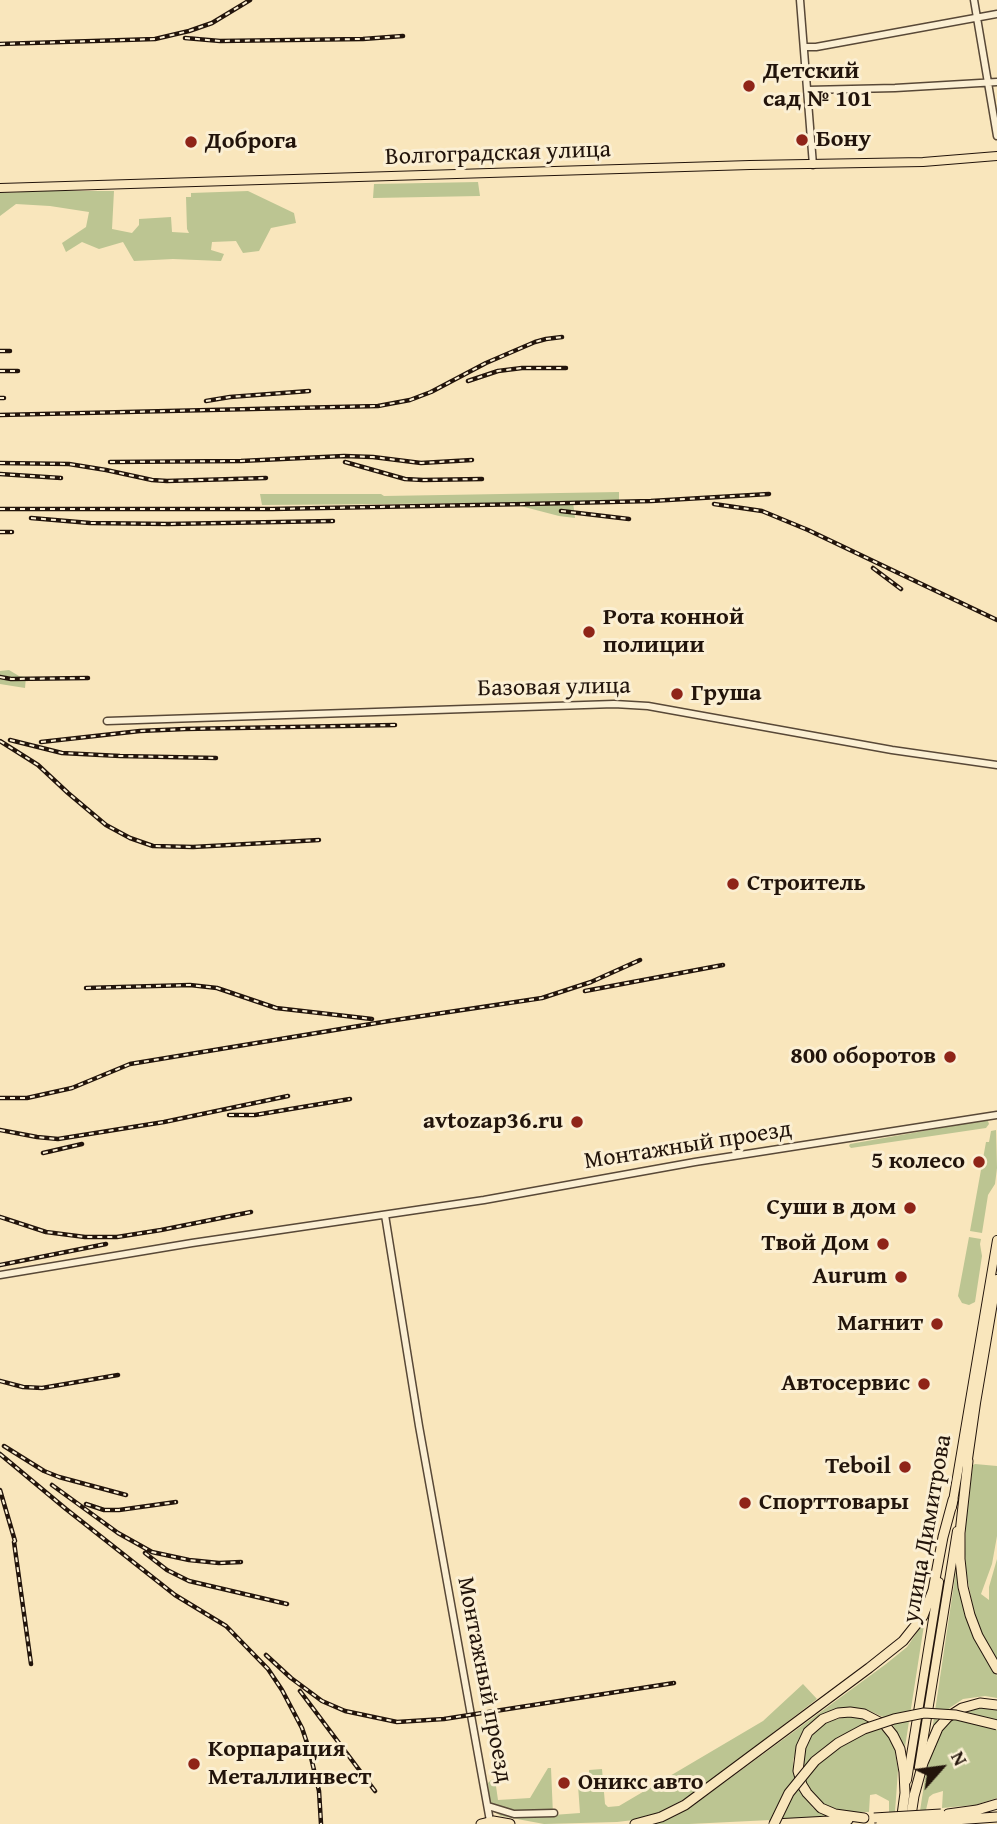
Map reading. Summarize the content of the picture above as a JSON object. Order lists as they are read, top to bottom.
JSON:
{
  "streets": {
    "highway": ["улица Димитрова"],
    "main road": ["Волгоградская улица"],
    "street": ["Базовая улица", "Монтажный проезд"]
  },
  "places": [
    "Детский сад № 101",
    "Бону",
    "Доброга",
    "Рота конной полиции",
    "Груша",
    "Строитель",
    "800 оборотов",
    "avtozap36.ru",
    "5 колесо",
    "Суши в дом",
    "Твой Дом",
    "Aurum",
    "Магнит",
    "Автосервис",
    "Teboil",
    "Спорттовары",
    "Kорпарация Металлинвест",
    "Оникс авто"
  ],
  "north": "top right"
}
